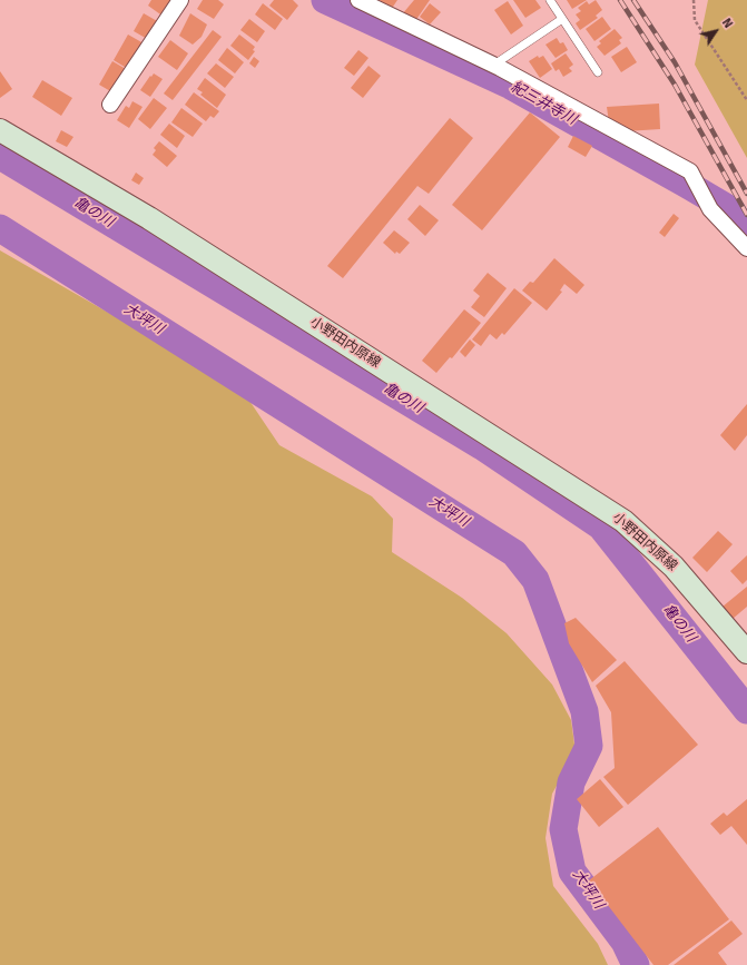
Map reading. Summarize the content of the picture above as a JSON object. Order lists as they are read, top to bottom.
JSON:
{
  "streets": {
    "main road": ["小野田内原線"]
  },
  "water": ["紀三井寺川", "亀の川", "大坪川"],
  "north": "top right"
}
